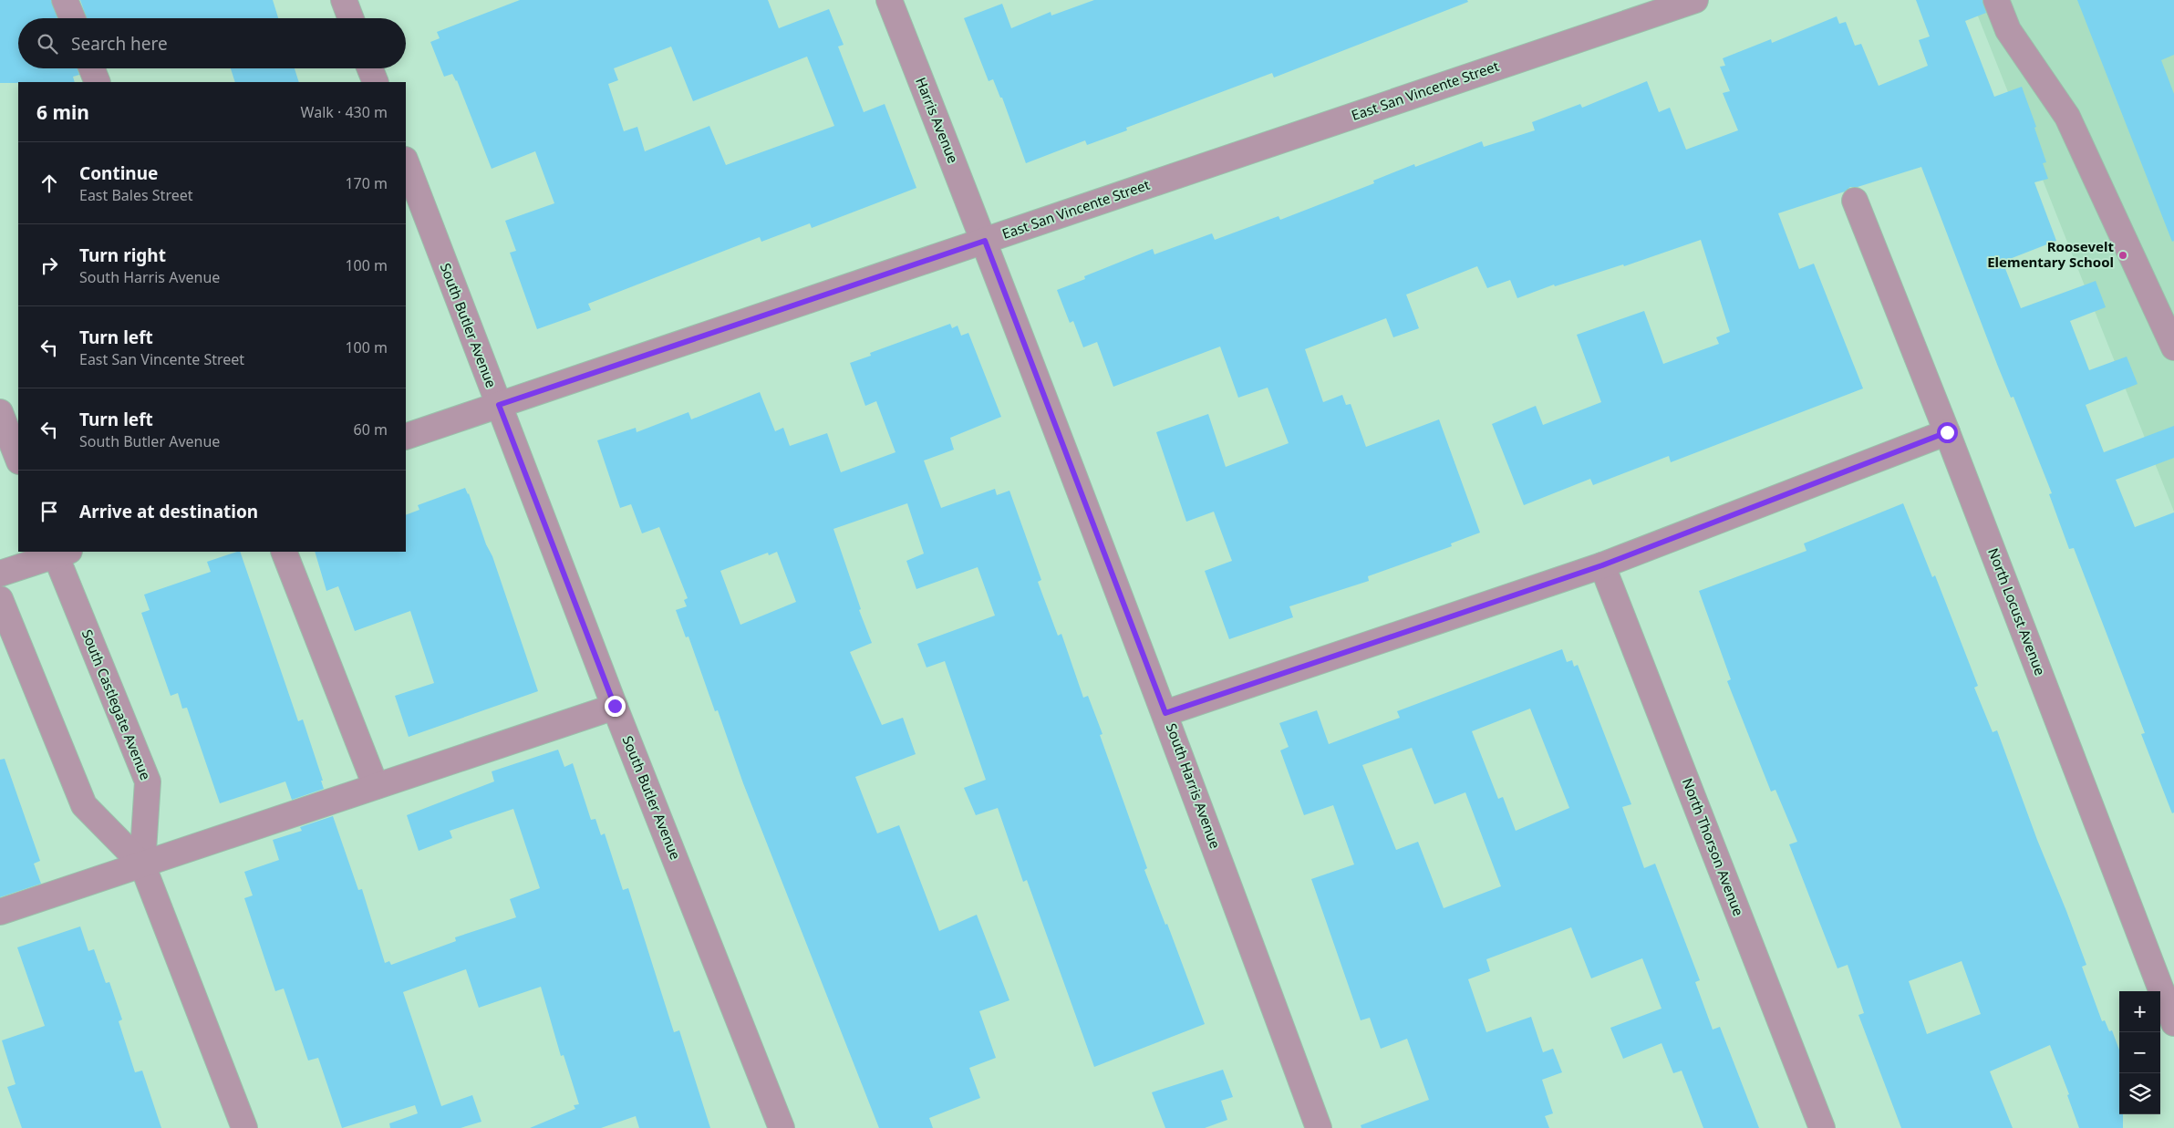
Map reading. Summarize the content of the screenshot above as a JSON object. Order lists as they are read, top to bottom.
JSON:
{
  "streets": {
    "street": [
      "East San Vincente Street",
      "Harris Avenue",
      "South Butler Avenue",
      "North Locust Avenue",
      "South Castlegate Avenue",
      "South Harris Avenue",
      "North Thorson Avenue"
    ]
  },
  "crossings": [
    ["East San Vincente Street", "Harris Avenue"],
    ["East San Vincente Street", "South Butler Avenue"],
    ["East San Vincente Street", "South Harris Avenue"],
    ["Harris Avenue", "South Harris Avenue"]
  ],
  "places": ["Roosevelt Elementary School"],
  "page": {
    "search": "Search here",
    "heading": ["6 min", "Walk · 430 m"],
    "list": [
      ["Continue", "East Bales Street", "170 m"],
      ["Turn right", "South Harris Avenue", "100 m"],
      ["Turn left", "East San Vincente Street", "100 m"],
      ["Turn left", "South Butler Avenue", "60 m"],
      "Arrive at destination"
    ],
    "map_buttons": ["+", "−"]
  }
}
